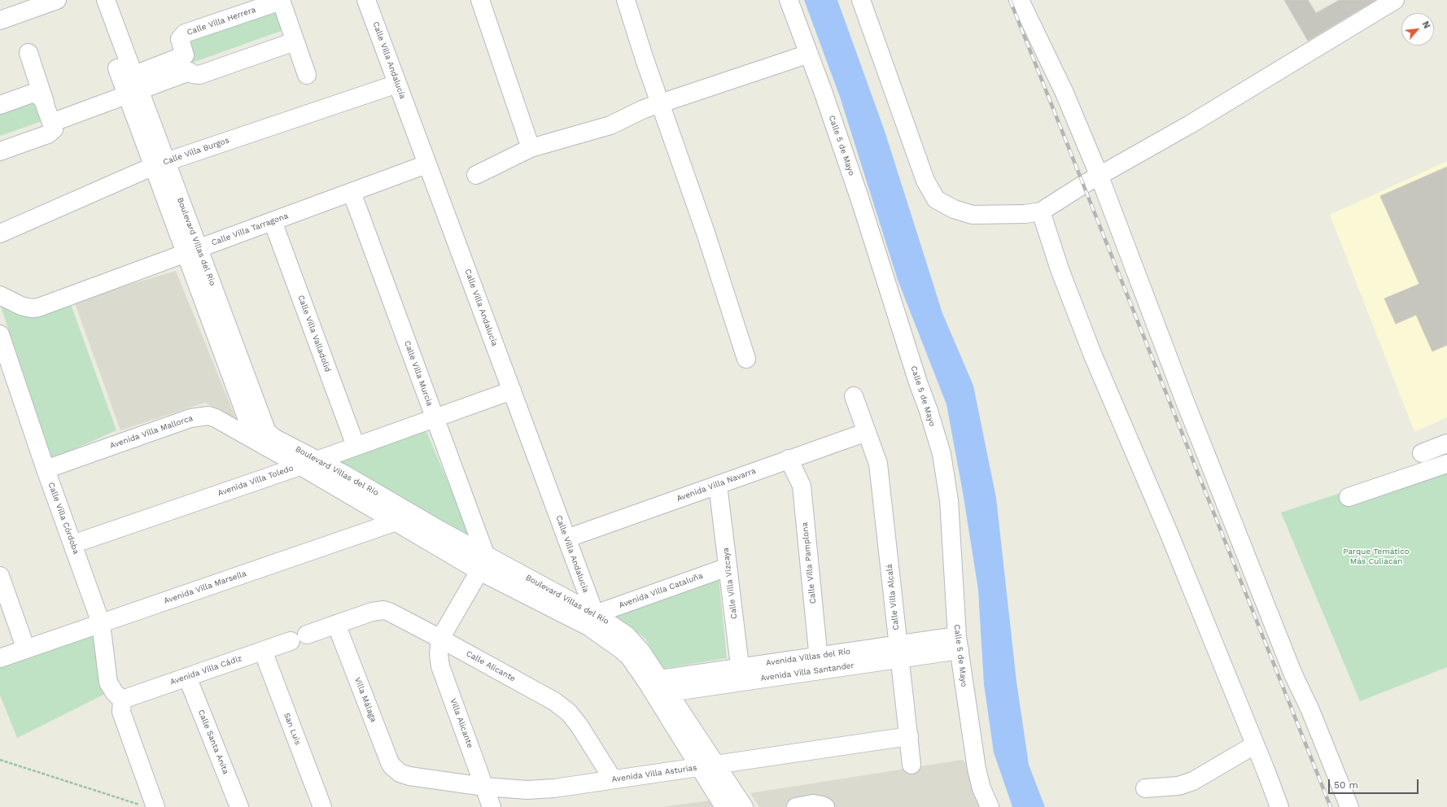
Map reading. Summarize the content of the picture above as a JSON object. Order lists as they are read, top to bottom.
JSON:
{
  "streets": {
    "street": [
      "Calle Villa Herrera",
      "Calle Villa Andalucía",
      "Calle 5 de Mayo",
      "Calle Villa Burgos",
      "Calle Villa Tarragona",
      "Boulevard Villas del Río",
      "Calle Villa Valladolid",
      "Calle Villa Murcia",
      "Avenida Villa Mallorca",
      "Avenida Villa Toledo",
      "Avenida Villa Navarra",
      "Calle Villa Córdoba",
      "Calle Villa Pamplona",
      "Calle Villa Vizcaya",
      "Avenida Villa Marsella",
      "Avenida Villa Cataluña",
      "Calle Villa Alcalá",
      "Calle Alicante",
      "Avenida Villa Cádiz",
      "Avenida Villa Santander",
      "Villa Málaga",
      "Villa Alicante",
      "San Luis",
      "Calle Santa Anita",
      "Avenida Villa Asturias"
    ]
  },
  "crossings": [
    ["Calle Villa Andalucía", "Calle Villa Burgos"],
    ["Calle Villa Andalucía", "Calle Villa Tarragona"],
    ["Calle Villa Andalucía", "Boulevard Villas del Río"],
    ["Calle Villa Andalucía", "Avenida Villa Toledo"],
    ["Calle Villa Andalucía", "Avenida Villa Navarra"],
    ["Calle Villa Andalucía", "Avenida Villa Cataluña"],
    ["Calle 5 de Mayo", "Avenida Villa Santander"],
    ["Calle Villa Burgos", "Boulevard Villas del Río"],
    ["Calle Villa Tarragona", "Boulevard Villas del Río"],
    ["Calle Villa Tarragona", "Calle Villa Valladolid"],
    ["Calle Villa Tarragona", "Calle Villa Murcia"],
    ["Boulevard Villas del Río", "Calle Villa Murcia"],
    ["Boulevard Villas del Río", "Avenida Villa Mallorca"],
    ["Boulevard Villas del Río", "Avenida Villa Toledo"],
    ["Boulevard Villas del Río", "Avenida Villa Marsella"],
    ["Boulevard Villas del Río", "Avenida Villa Cataluña"],
    ["Boulevard Villas del Río", "Avenida Villa Santander"],
    ["Boulevard Villas del Río", "Avenida Villa Asturias"],
    ["Calle Villa Valladolid", "Avenida Villa Toledo"],
    ["Calle Villa Murcia", "Avenida Villa Toledo"],
    ["Avenida Villa Mallorca", "Calle Villa Córdoba"],
    ["Avenida Villa Toledo", "Calle Villa Córdoba"],
    ["Avenida Villa Navarra", "Calle Villa Pamplona"],
    ["Avenida Villa Navarra", "Calle Villa Vizcaya"],
    ["Avenida Villa Navarra", "Calle Villa Alcalá"],
    ["Calle Villa Córdoba", "Avenida Villa Marsella"],
    ["Calle Villa Córdoba", "Avenida Villa Cádiz"],
    ["Calle Villa Pamplona", "Avenida Villa Santander"],
    ["Calle Villa Vizcaya", "Avenida Villa Cataluña"],
    ["Calle Villa Vizcaya", "Avenida Villa Santander"],
    ["Calle Villa Alcalá", "Avenida Villa Santander"],
    ["Calle Villa Alcalá", "Avenida Villa Asturias"],
    ["Calle Alicante", "Villa Málaga"],
    ["Calle Alicante", "Villa Alicante"],
    ["Calle Alicante", "Avenida Villa Asturias"],
    ["Avenida Villa Cádiz", "San Luis"],
    ["Avenida Villa Cádiz", "Calle Santa Anita"],
    ["Villa Málaga", "Avenida Villa Asturias"],
    ["Villa Alicante", "Avenida Villa Asturias"]
  ],
  "parks": ["Parque Temático Más Culiacán"],
  "scale_bar": "50 m",
  "north": "top right"
}
